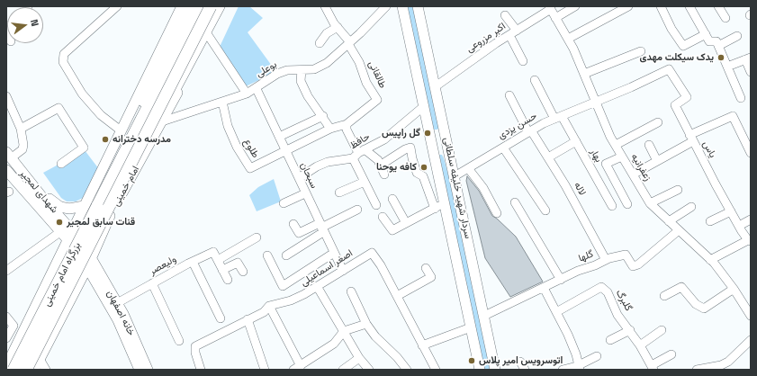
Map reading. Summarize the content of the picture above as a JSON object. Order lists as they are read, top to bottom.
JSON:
{
  "streets": {
    "highway": ["بزرگراه امام خمینی"],
    "main road": [
      "امام خمینی",
      "سردار شهید خلیفه سلطانی",
      "شهدای لمجیر",
      "خانه اصفهان"
    ],
    "street": [
      "اکبر مزروعی",
      "بوعلی",
      "طالقانی",
      "حسن یزدی",
      "حافظ",
      "طلوع",
      "یاس",
      "بهار",
      "زعفرانیه",
      "سبحان",
      "لاله",
      "گلها",
      "ولیعصر",
      "اصغر اسماعیلی",
      "گلبرگ"
    ]
  },
  "crossings": [
    ["اکبر مزروعی", "زعفرانیه"],
    ["اکبر مزروعی", "سردار شهید خلیفه سلطانی"],
    ["بوعلی", "طالقانی"],
    ["بوعلی", "طلوع"],
    ["بوعلی", "سبحان"],
    ["بوعلی", "امام خمینی"],
    ["طالقانی", "طلوع"],
    ["طالقانی", "سبحان"],
    ["حسن یزدی", "یاس"],
    ["حسن یزدی", "بهار"],
    ["حسن یزدی", "زعفرانیه"],
    ["حسن یزدی", "سردار شهید خلیفه سلطانی"],
    ["حسن یزدی", "لاله"],
    ["حافظ", "سبحان"],
    ["حافظ", "سردار شهید خلیفه سلطانی"],
    ["طلوع", "سبحان"],
    ["زعفرانیه", "گلها"],
    ["سبحان", "اصغر اسماعیلی"],
    ["امام خمینی", "خانه اصفهان"],
    ["سردار شهید خلیفه سلطانی", "گلها"],
    ["لاله", "گلها"],
    ["ولیعصر", "خانه اصفهان"]
  ],
  "places": [
    "یدک سیکلت مهدی",
    "گل راپیس",
    "مدرسه دخترانه",
    "کافه یوحنا",
    "قنات سابق لمجیر",
    "اتوسرويس امير پلاس"
  ],
  "north": "right"
}
